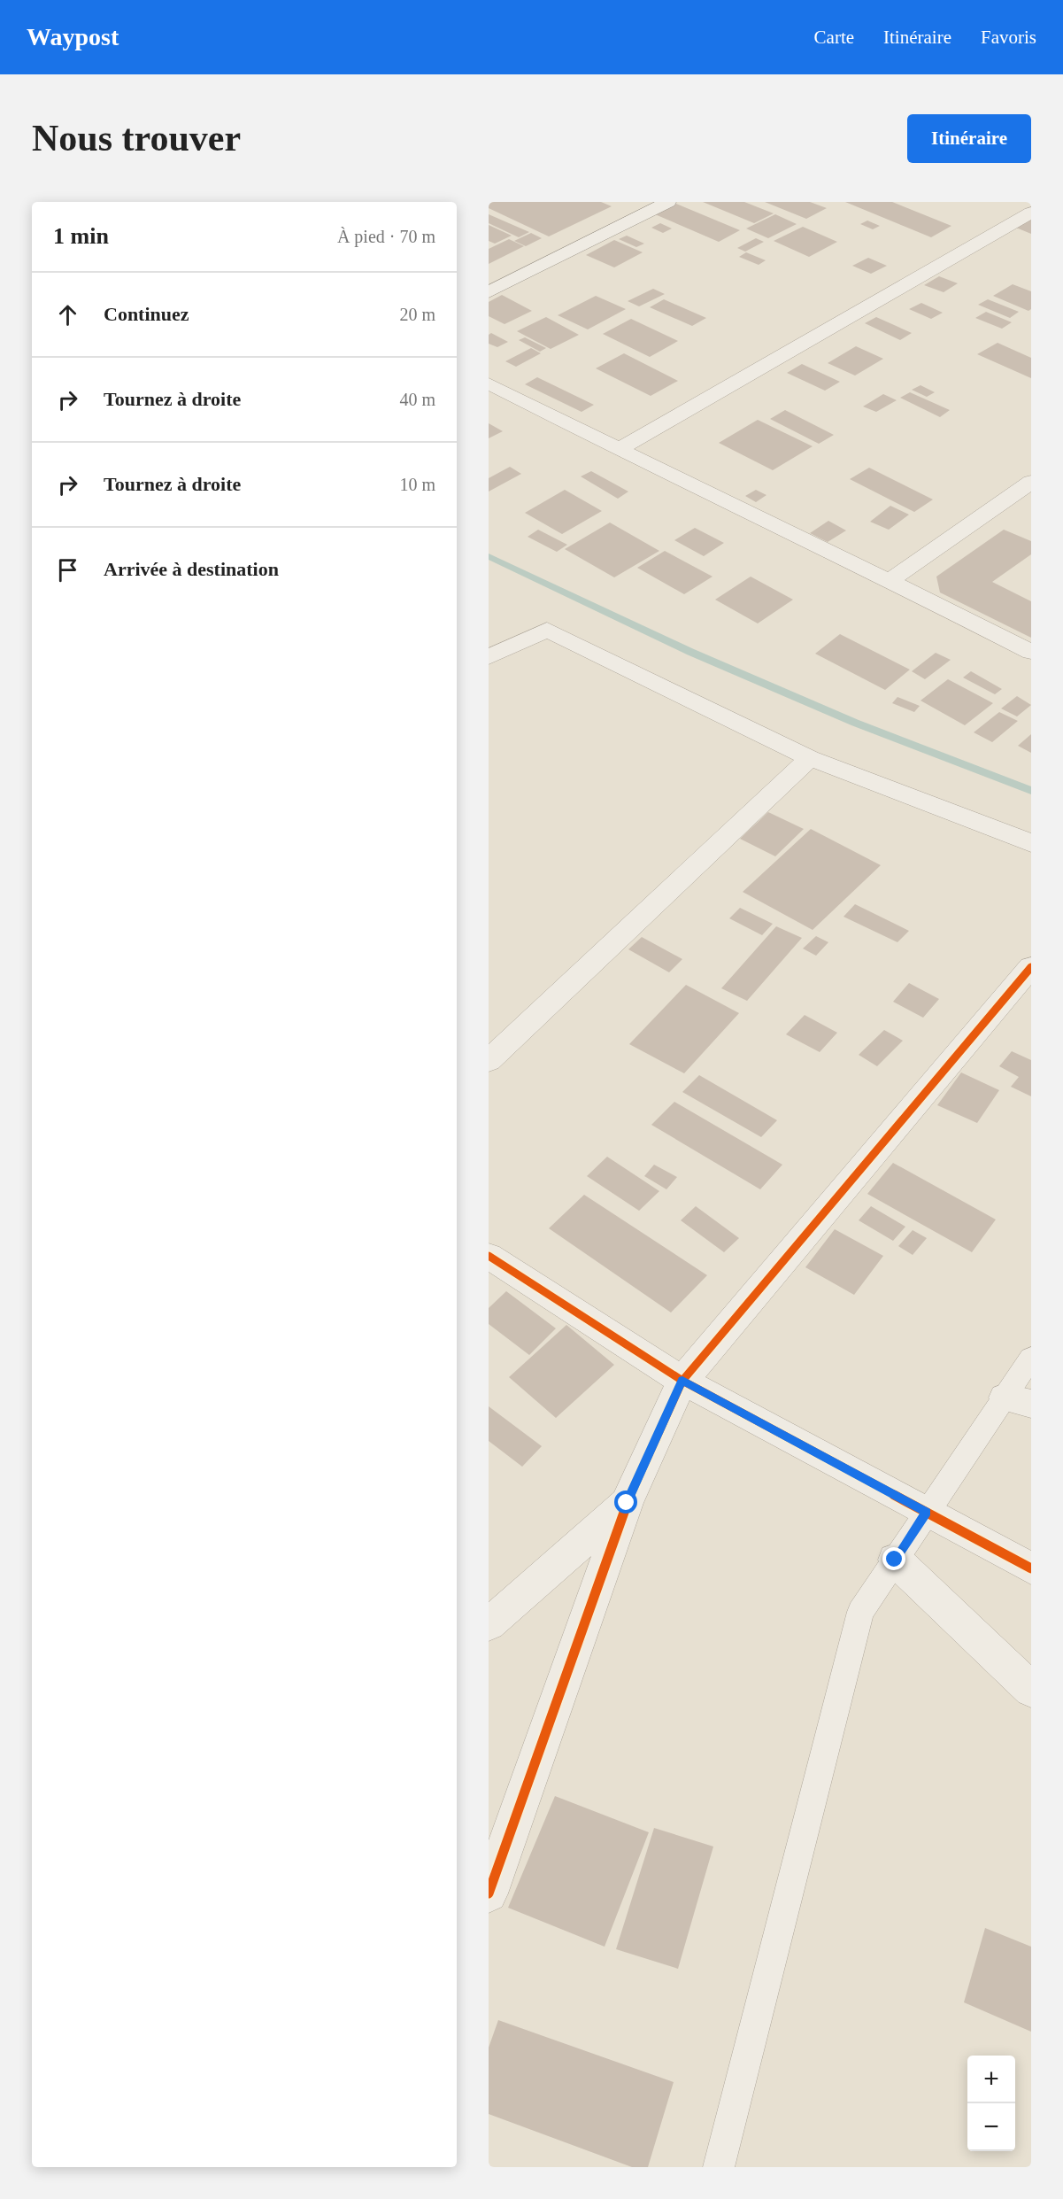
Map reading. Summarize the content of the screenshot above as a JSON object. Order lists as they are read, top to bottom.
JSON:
{
  "page": {
    "header": "Waypost",
    "nav": ["Carte", "Itinéraire", "Favoris"],
    "buttons": "Itinéraire",
    "title": "Nous trouver",
    "heading": ["1 min", "À pied · 70 m"],
    "list": [
      ["Continuez", "20 m"],
      ["Tournez à droite", "40 m"],
      ["Tournez à droite", "10 m"],
      "Arrivée à destination"
    ],
    "map_buttons": ["+", "−"]
  }
}
